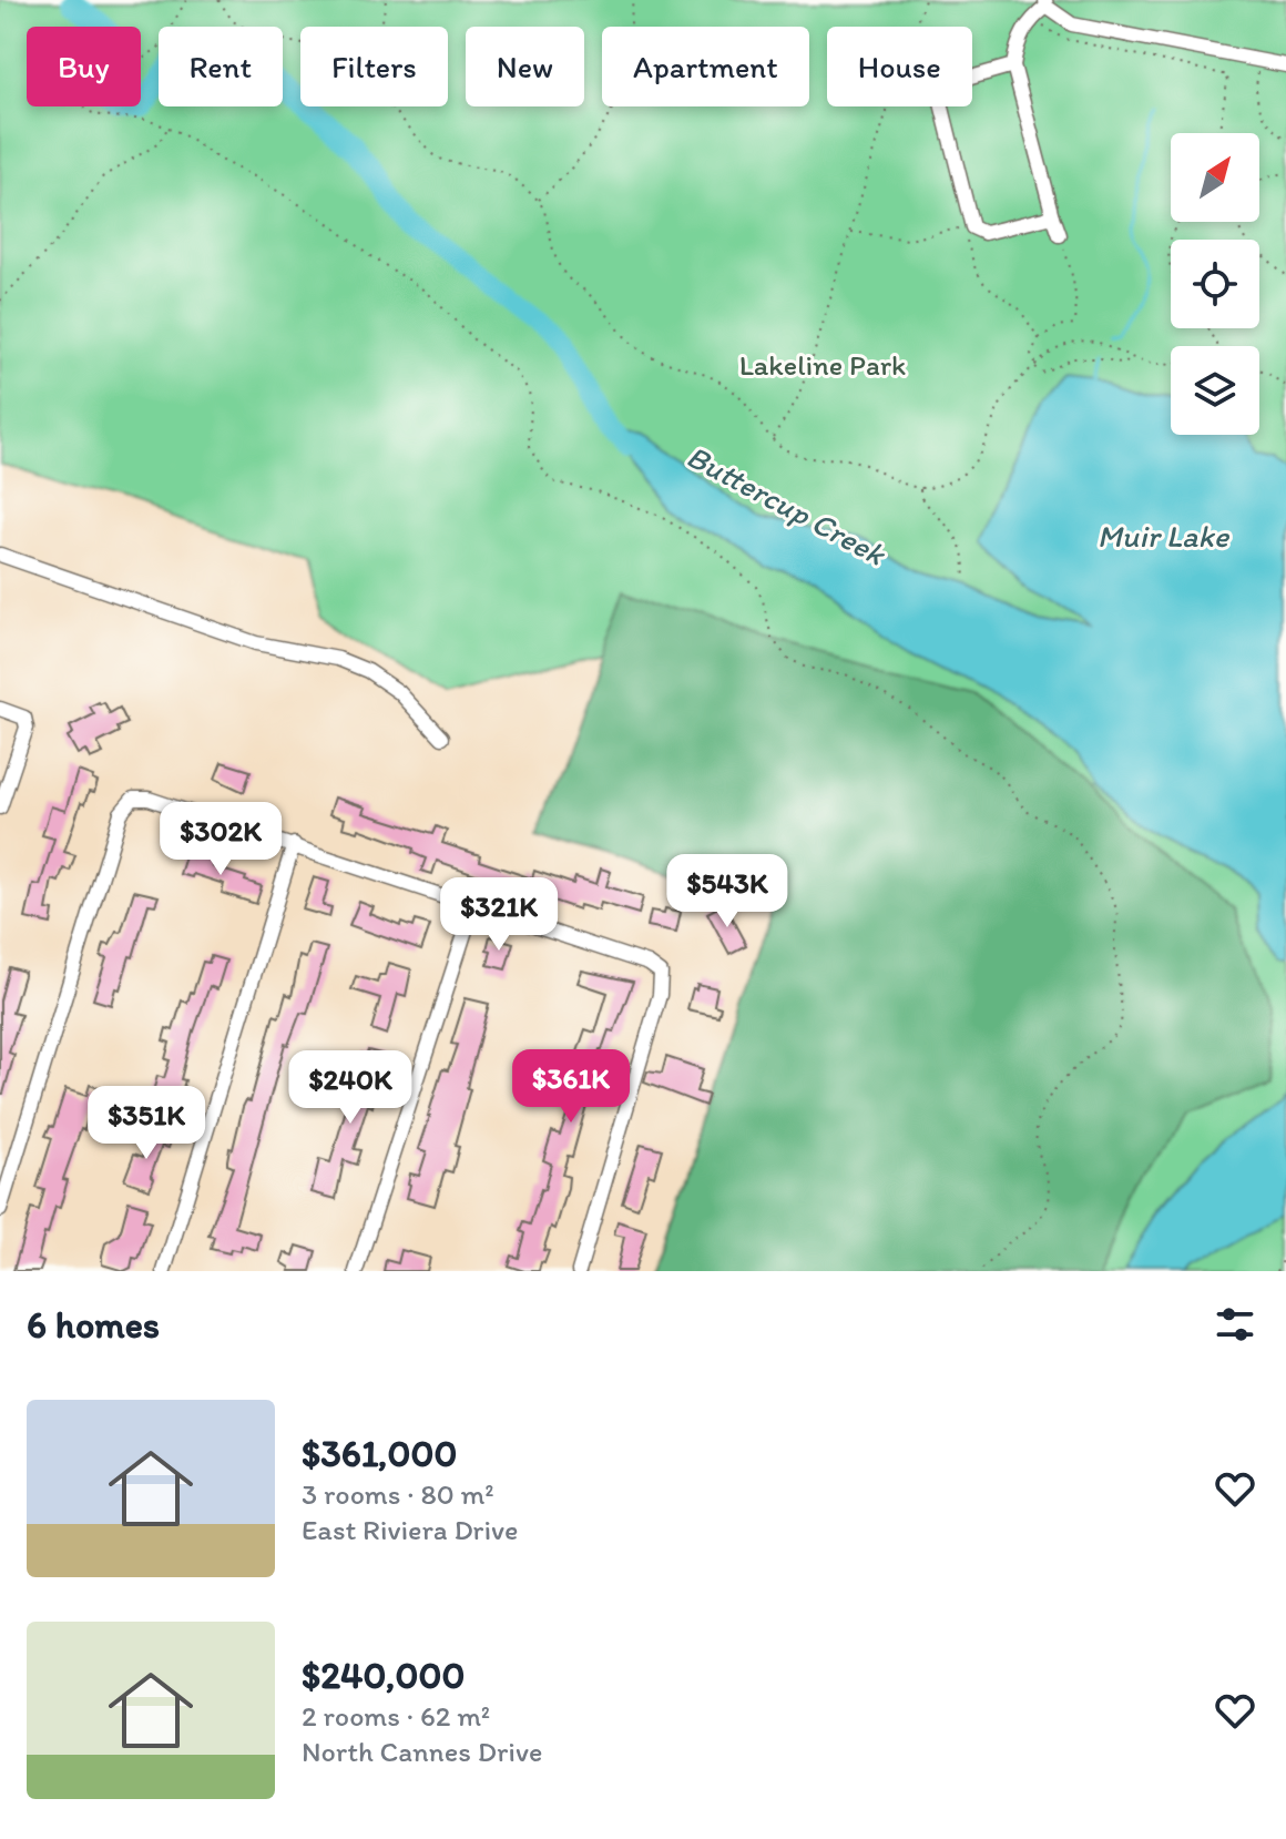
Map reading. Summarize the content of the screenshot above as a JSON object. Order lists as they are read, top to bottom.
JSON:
{
  "water": ["Buttercup Creek", "Muir Lake"],
  "parks": ["Lakeline Park"],
  "north": "top right",
  "page": {
    "chip": [
      "Buy",
      "Rent",
      "Filters",
      "New",
      "Apartment",
      "House"
    ],
    "price": [
      "$302K",
      "$543K",
      "$321K",
      "$361K",
      "$240K",
      "$351K"
    ],
    "heading": "6 homes",
    "list": [
      {
        "name": "$361,000",
        "note": "3 rooms · 80 m² · East Riviera Drive"
      },
      {
        "name": "$240,000",
        "note": "2 rooms · 62 m² · North Cannes Drive"
      }
    ]
  }
}
